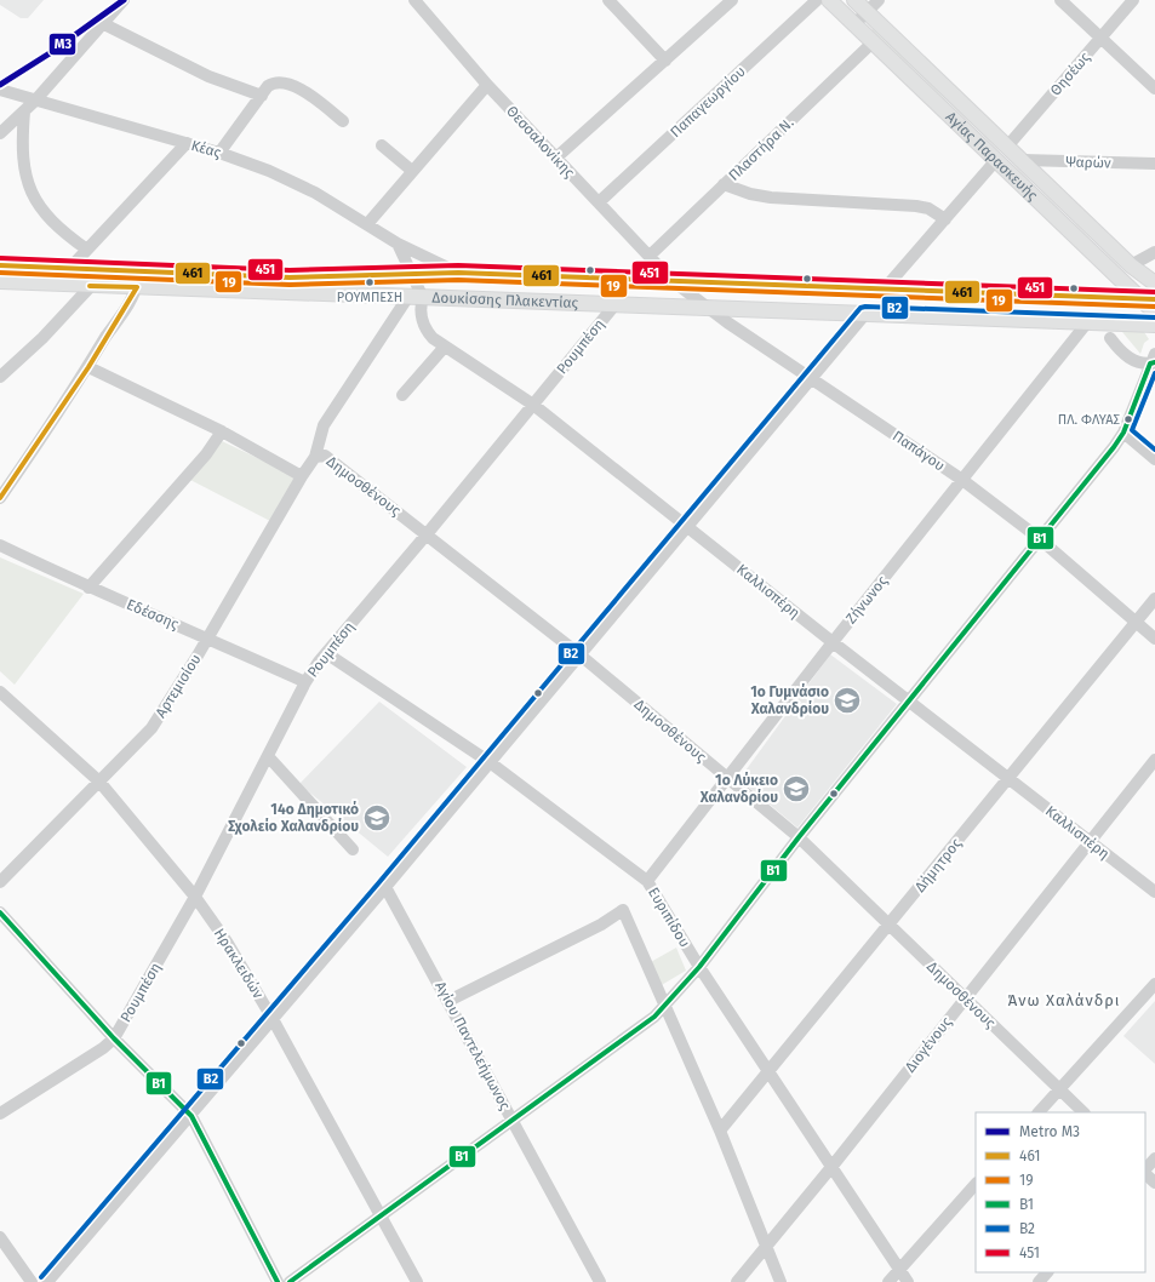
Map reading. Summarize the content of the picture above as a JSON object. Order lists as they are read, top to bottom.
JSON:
{
  "streets": {
    "main road": ["Αγίας Παρασκευής", "Δουκίσσης Πλακεντίας"],
    "street": [
      "Θησέως",
      "Παπαγεωργίου",
      "Θεσσαλονίκης",
      "Κέας",
      "Πλαστήρα Ν.",
      "Ψαρών",
      "Ρουμπέση",
      "Παπάγου",
      "Δημοσθένους",
      "Καλλισπέρη",
      "Ζήνωνος",
      "Εδέσσης",
      "Αρτεμισίου",
      "Δήμητρος",
      "Ευριπίδου",
      "Ηρακλειδών",
      "Διογένους",
      "Αγίου Παντελεήμωνος"
    ]
  },
  "crossings": [
    ["Θησέως", "Αγίας Παρασκευής"],
    ["Παπαγεωργίου", "Θεσσαλονίκης"],
    ["Θεσσαλονίκης", "Πλαστήρα Ν."],
    ["Θεσσαλονίκης", "Δουκίσσης Πλακεντίας"],
    ["Θεσσαλονίκης", "Παπάγου"],
    ["Κέας", "Δουκίσσης Πλακεντίας"],
    ["Κέας", "Καλλισπέρη"],
    ["Πλαστήρα Ν.", "Αγίας Παρασκευής"],
    ["Αγίας Παρασκευής", "Ψαρών"],
    ["Αγίας Παρασκευής", "Δουκίσσης Πλακεντίας"],
    ["Δουκίσσης Πλακεντίας", "Ρουμπέση"],
    ["Δουκίσσης Πλακεντίας", "Παπάγου"],
    ["Δουκίσσης Πλακεντίας", "Καλλισπέρη"],
    ["Δουκίσσης Πλακεντίας", "Ζήνωνος"],
    ["Δουκίσσης Πλακεντίας", "Αρτεμισίου"],
    ["Ρουμπέση", "Δημοσθένους"],
    ["Ρουμπέση", "Καλλισπέρη"],
    ["Ρουμπέση", "Εδέσσης"],
    ["Ρουμπέση", "Ευριπίδου"],
    ["Ρουμπέση", "Ηρακλειδών"],
    ["Παπάγου", "Ζήνωνος"],
    ["Παπάγου", "Δήμητρος"],
    ["Δημοσθένους", "Ζήνωνος"],
    ["Δημοσθένους", "Αρτεμισίου"],
    ["Δημοσθένους", "Δήμητρος"],
    ["Δημοσθένους", "Διογένους"],
    ["Καλλισπέρη", "Ζήνωνος"],
    ["Καλλισπέρη", "Δήμητρος"],
    ["Καλλισπέρη", "Διογένους"],
    ["Ζήνωνος", "Ευριπίδου"],
    ["Εδέσσης", "Αρτεμισίου"],
    ["Αρτεμισίου", "Ηρακλειδών"],
    ["Δήμητρος", "Ευριπίδου"],
    ["Ευριπίδου", "Διογένους"]
  ],
  "districts": ["Άνω Χαλάνδρι"],
  "places": {
    "other": ["ΡΟΥΜΠΕΣΗ", "ΠΛ. ΦΛΥΑΣ"],
    "school or university": ["1ο Γυμνάσιο Χαλανδρίου", "1ο Λύκειο Χαλανδρίου", "14ο Δημοτικό Σχολείο Χαλανδρίου"]
  },
  "lines": [
    "metro line Μ3",
    "transit line 451",
    "transit line 461",
    "transit line 19",
    "transit line Β2",
    "transit line Β1"
  ],
  "legend": [
    "Metro Μ3",
    "461",
    "19",
    "Β1",
    "Β2",
    "451"
  ]
}
